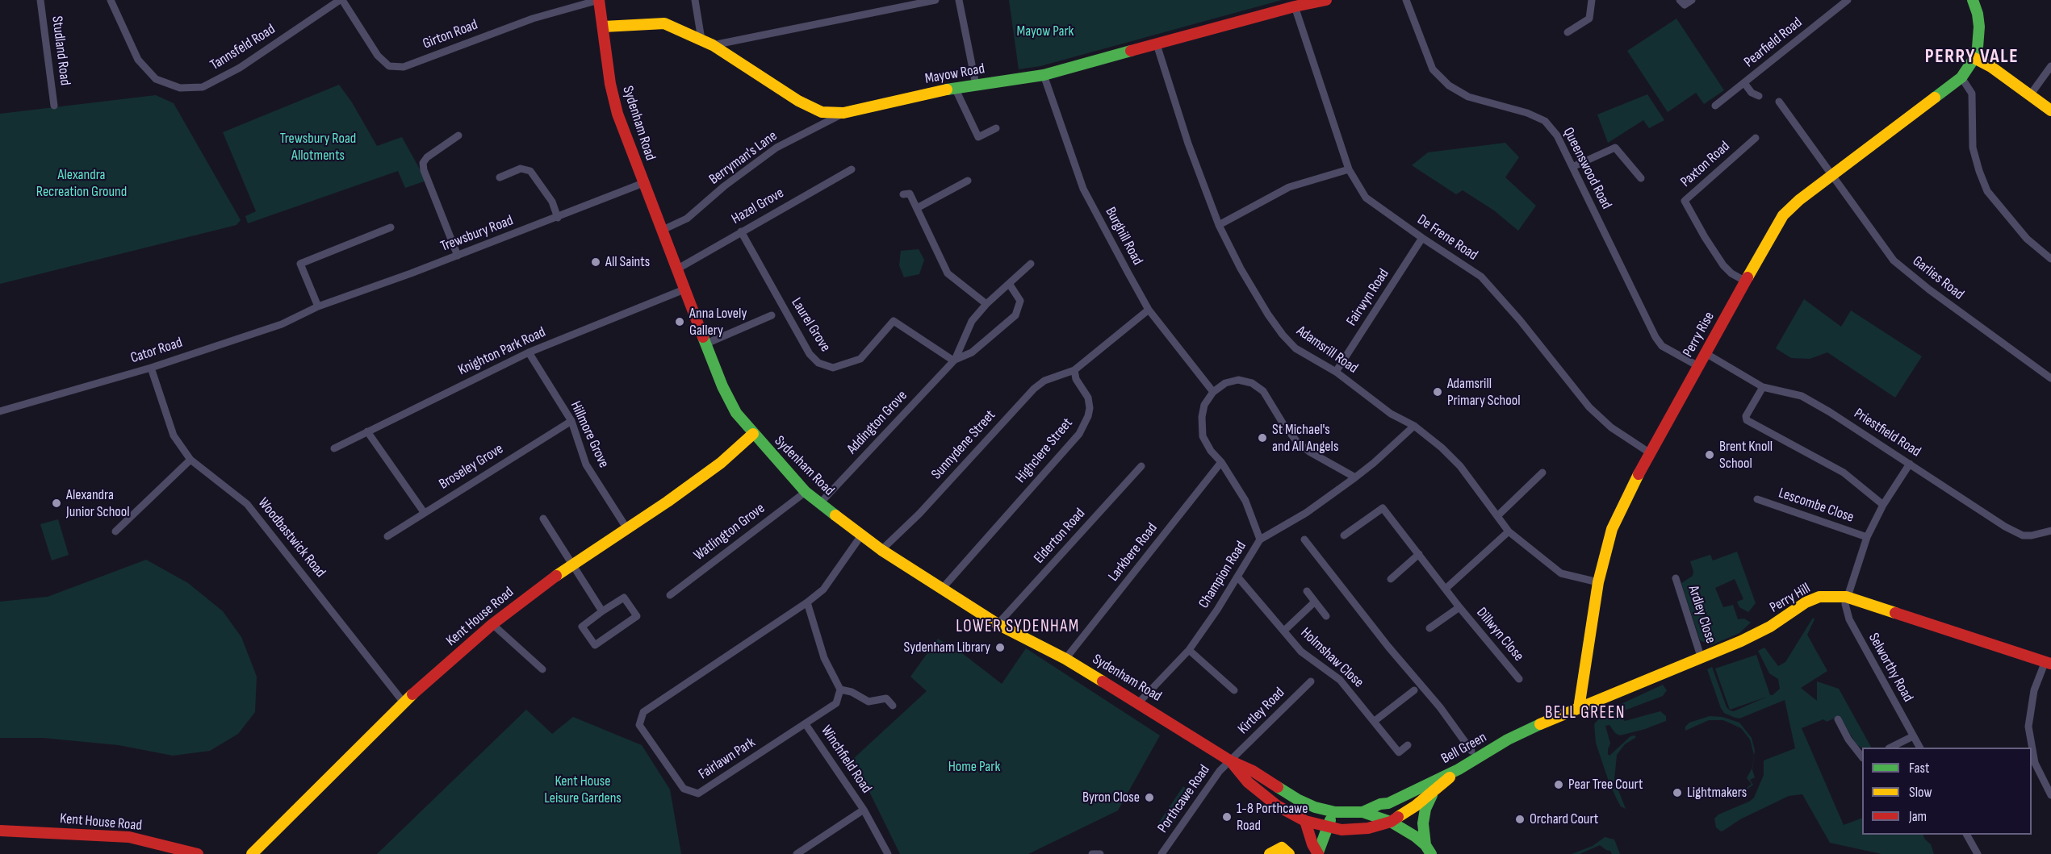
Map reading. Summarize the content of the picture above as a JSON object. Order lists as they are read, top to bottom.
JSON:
{
  "streets": {
    "main road": [
      "Mayow Road",
      "Sydenham Road",
      "Perry Rise",
      "Perry Hill",
      "Kent House Road",
      "Bell Green"
    ],
    "street": [
      "Girton Road",
      "Pearfield Road",
      "Tannsfeld Road",
      "Studland Road",
      "Berryman's Lane",
      "Paxton Road",
      "Queenswood Road",
      "Hazel Grove",
      "Trewsbury Road",
      "Burghill Road",
      "De Frene Road",
      "Garlies Road",
      "Fairwyn Road",
      "Laurel Grove",
      "Adamsrill Road",
      "Cator Road",
      "Knighton Park Road",
      "Addington Grove",
      "Priestfield Road",
      "Hillmore Grove",
      "Sunnydene Street",
      "Highclere Street",
      "Broseley Grove",
      "Lescombe Close",
      "Watlington Grove",
      "Elderton Road",
      "Woodbastwick Road",
      "Larkbere Road",
      "Champion Road",
      "Ardley Close",
      "Dillwyn Close",
      "Holmshaw Close",
      "Selworthy Road",
      "Kirtley Road",
      "Fairlawn Park",
      "Winchfield Road",
      "Porthcawe Road"
    ]
  },
  "crossings": [
    ["Girton Road", "Tannsfeld Road"],
    ["Girton Road", "Sydenham Road"],
    ["Mayow Road", "Sydenham Road"],
    ["Mayow Road", "Berryman's Lane"],
    ["Mayow Road", "Burghill Road"],
    ["Mayow Road", "De Frene Road"],
    ["Mayow Road", "Adamsrill Road"],
    ["Sydenham Road", "Berryman's Lane"],
    ["Sydenham Road", "Hazel Grove"],
    ["Sydenham Road", "Trewsbury Road"],
    ["Sydenham Road", "Knighton Park Road"],
    ["Sydenham Road", "Addington Grove"],
    ["Sydenham Road", "Sunnydene Street"],
    ["Sydenham Road", "Highclere Street"],
    ["Sydenham Road", "Watlington Grove"],
    ["Sydenham Road", "Elderton Road"],
    ["Sydenham Road", "Larkbere Road"],
    ["Sydenham Road", "Champion Road"],
    ["Sydenham Road", "Kent House Road"],
    ["Sydenham Road", "Kirtley Road"],
    ["Sydenham Road", "Fairlawn Park"],
    ["Sydenham Road", "Porthcawe Road"],
    ["Paxton Road", "Perry Rise"],
    ["Queenswood Road", "Perry Rise"],
    ["Hazel Grove", "Laurel Grove"],
    ["Trewsbury Road", "Cator Road"],
    ["De Frene Road", "Fairwyn Road"],
    ["De Frene Road", "Perry Rise"],
    ["Garlies Road", "Perry Rise"],
    ["Fairwyn Road", "Adamsrill Road"],
    ["Laurel Grove", "Addington Grove"],
    ["Perry Rise", "Adamsrill Road"],
    ["Perry Rise", "Priestfield Road"],
    ["Perry Rise", "Perry Hill"],
    ["Perry Rise", "Bell Green"],
    ["Adamsrill Road", "Champion Road"],
    ["Cator Road", "Woodbastwick Road"],
    ["Knighton Park Road", "Hillmore Grove"],
    ["Hillmore Grove", "Broseley Grove"],
    ["Hillmore Grove", "Kent House Road"],
    ["Sunnydene Street", "Highclere Street"],
    ["Woodbastwick Road", "Kent House Road"],
    ["Champion Road", "Holmshaw Close"],
    ["Perry Hill", "Ardley Close"],
    ["Perry Hill", "Selworthy Road"],
    ["Perry Hill", "Bell Green"],
    ["Kirtley Road", "Porthcawe Road"],
    ["Fairlawn Park", "Winchfield Road"]
  ],
  "districts": ["PERRY VALE", "LOWER SYDENHAM", "BELL GREEN"],
  "parks": [
    "Mayow Park",
    "Trewsbury Road Allotments",
    "Alexandra Recreation Ground",
    "Home Park",
    "Kent House Leisure Gardens"
  ],
  "places": [
    "All Saints",
    "Anna Lovely Gallery",
    "Adamsrill Primary School",
    "St Michael's and All Angels",
    "Brent Knoll School",
    "Alexandra Junior School",
    "Sydenham Library",
    "Pear Tree Court",
    "Lightmakers",
    "Byron Close",
    "1-8 Porthcawe Road",
    "Orchard Court"
  ],
  "legend": ["Fast", "Slow", "Jam"]
}
